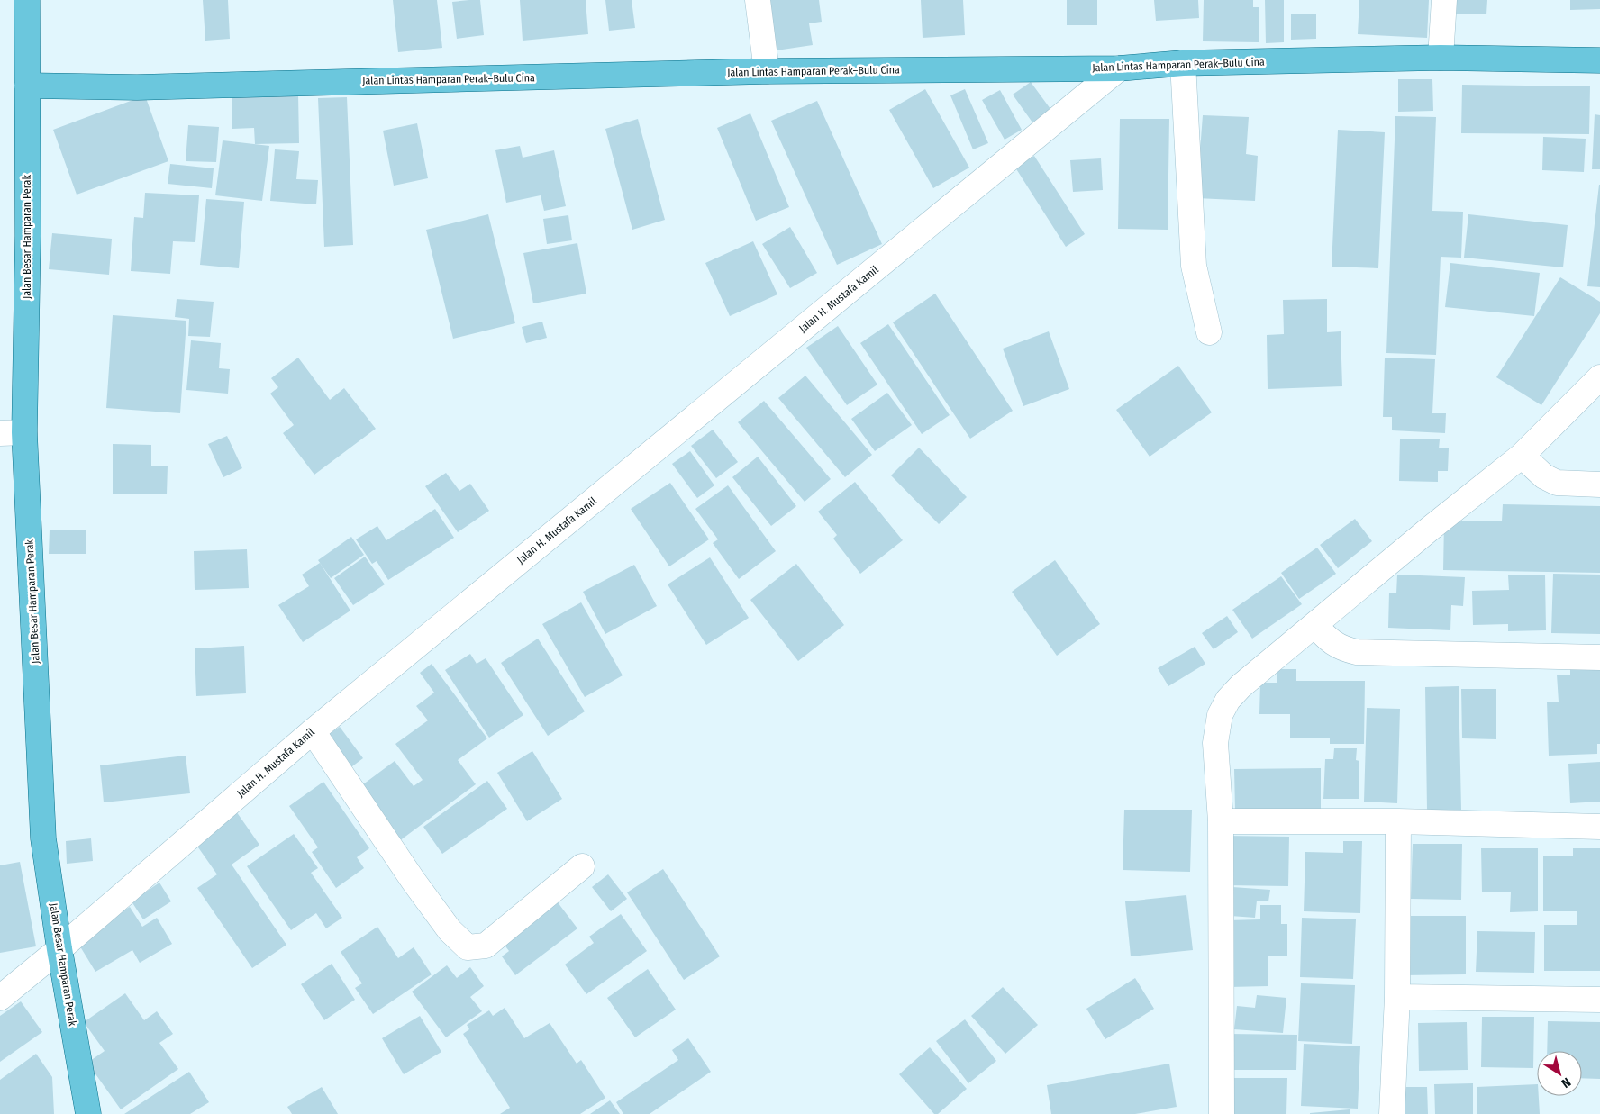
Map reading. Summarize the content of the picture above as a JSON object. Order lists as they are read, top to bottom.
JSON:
{
  "streets": {
    "main road": ["Jalan Lintas Hamparan Perak–Bulu Cina", "Jalan Besar Hamparan Perak"],
    "street": ["Jalan H. Mustafa Kamil"]
  },
  "crossings": [
    ["Jalan Lintas Hamparan Perak–Bulu Cina", "Jalan Besar Hamparan Perak"],
    ["Jalan Lintas Hamparan Perak–Bulu Cina", "Jalan H. Mustafa Kamil"],
    ["Jalan Besar Hamparan Perak", "Jalan H. Mustafa Kamil"]
  ],
  "north": "bottom right"
}
